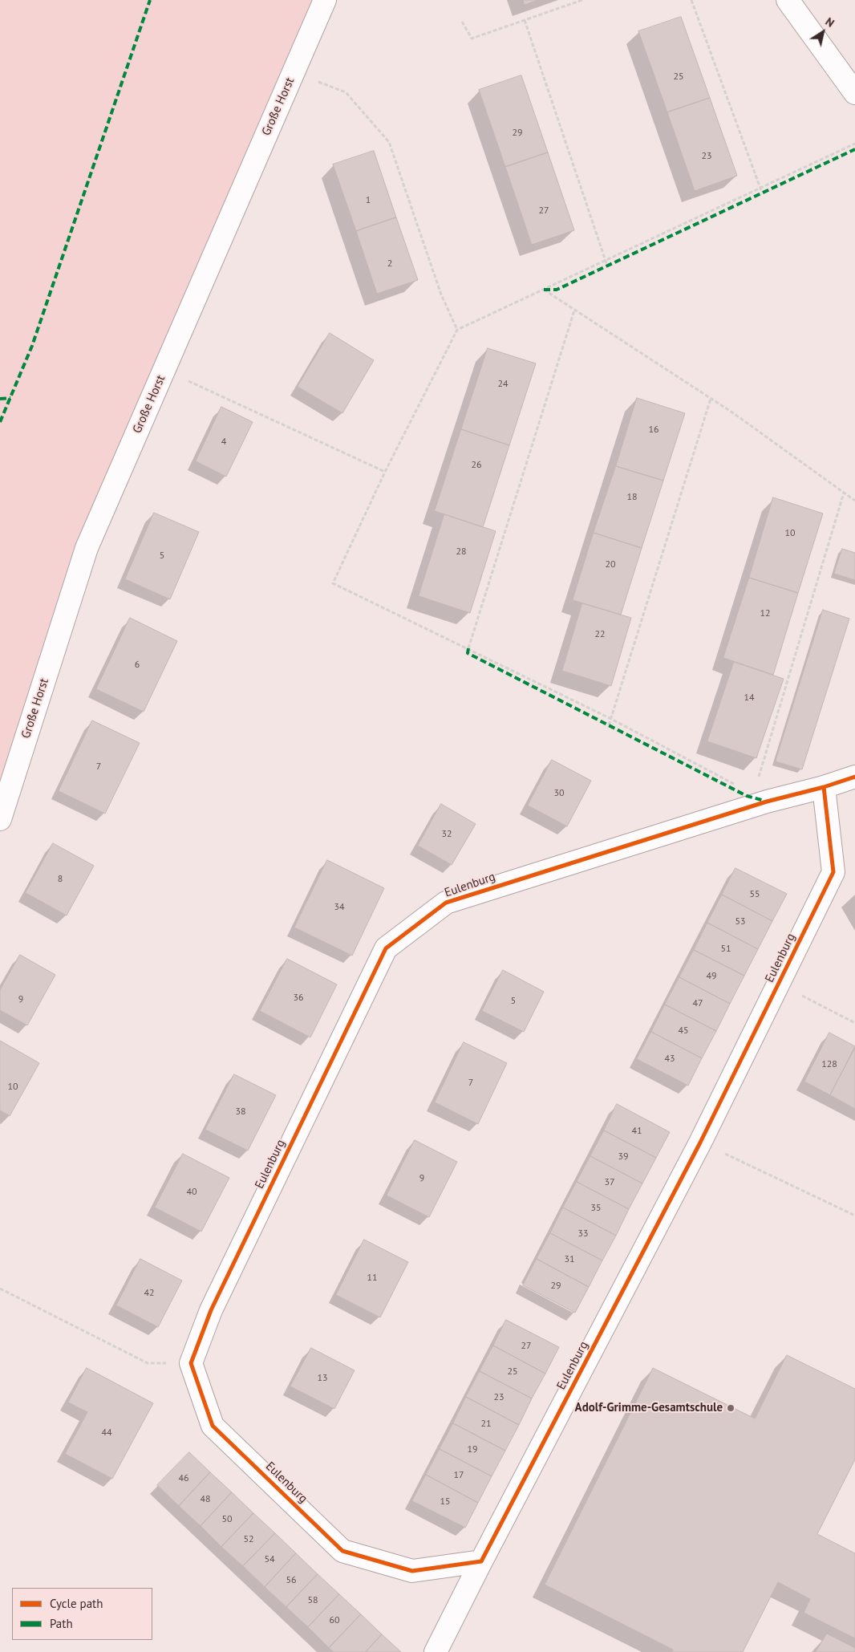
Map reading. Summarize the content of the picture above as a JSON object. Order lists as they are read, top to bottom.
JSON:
{
  "streets": {
    "street": ["Große Horst", "Eulenburg"]
  },
  "places": ["Adolf-Grimme-Gesamtschule"],
  "house_numbers": [
    "25",
    "29",
    "23",
    "1",
    "27",
    "2",
    "24",
    "16",
    "4",
    "26",
    "18",
    "10",
    "28",
    "5",
    "20",
    "12",
    "22",
    "6",
    "14",
    "7",
    "30",
    "32",
    "8",
    "55",
    "34",
    "53",
    "51",
    "49",
    "36",
    "9",
    "5",
    "47",
    "45",
    "43",
    "128",
    "7",
    "10",
    "38",
    "41",
    "39",
    "9",
    "37",
    "40",
    "35",
    "33",
    "31",
    "11",
    "29",
    "42",
    "27",
    "25",
    "13",
    "23",
    "21",
    "44",
    "19",
    "17",
    "46",
    "48",
    "15",
    "50",
    "52",
    "54",
    "56",
    "58",
    "60"
  ],
  "legend": ["Cycle path", "Path"],
  "north": "top right"
}
